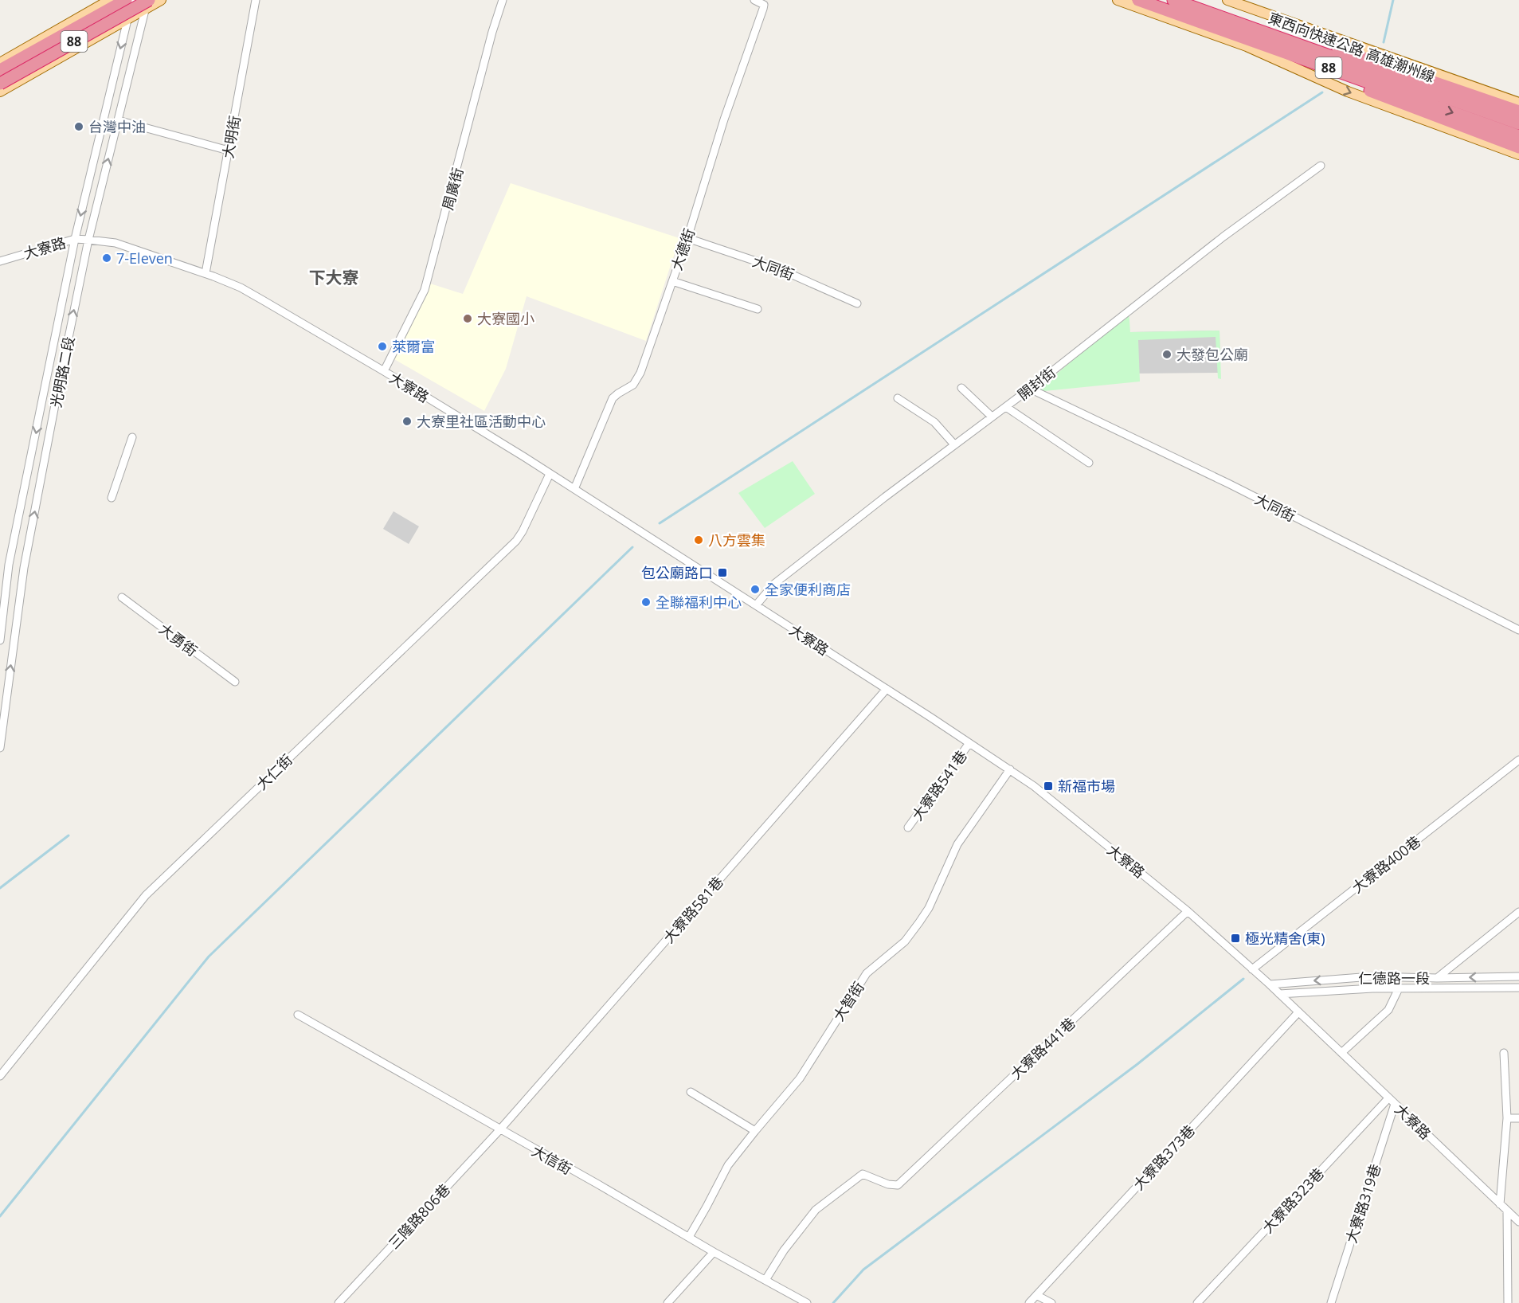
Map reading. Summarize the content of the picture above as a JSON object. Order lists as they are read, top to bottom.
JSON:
{
  "streets": {
    "highway": ["88", "東西向快速公路 高雄潮州線"],
    "street": [
      "大明街",
      "周廣街",
      "大寮路",
      "大德街",
      "大同街",
      "光明路二段",
      "開封街",
      "大勇街",
      "大仁街",
      "大寮路541巷",
      "大寮路400巷",
      "大寮路581巷",
      "仁德路一段",
      "大智街",
      "大寮路441巷",
      "大寮路373巷",
      "大信街",
      "大寮路323巷",
      "大寮路319巷",
      "三隆路806巷"
    ]
  },
  "crossings": [
    ["88", "光明路二段"],
    ["大明街", "大寮路"],
    ["周廣街", "大寮路"],
    ["大寮路", "大德街"],
    ["大寮路", "光明路二段"],
    ["大寮路", "開封街"],
    ["大寮路", "大仁街"],
    ["大寮路", "大寮路541巷"],
    ["大寮路", "大寮路400巷"],
    ["大寮路", "大寮路581巷"],
    ["大寮路", "仁德路一段"],
    ["大寮路", "大智街"],
    ["大寮路", "大寮路441巷"],
    ["大寮路", "大寮路373巷"],
    ["大寮路", "大寮路323巷"],
    ["大寮路", "大寮路319巷"],
    ["大德街", "大同街"],
    ["大同街", "開封街"],
    ["大寮路581巷", "大信街"],
    ["大寮路581巷", "三隆路806巷"],
    ["大智街", "大信街"],
    ["大寮路441巷", "大信街"],
    ["大信街", "三隆路806巷"]
  ],
  "districts": ["下大寮"],
  "places": {
    "other": [
      "台灣中油",
      "7-Eleven",
      "大寮國小",
      "萊爾富",
      "大發包公廟",
      "大寮里社區活動中心",
      "八方雲集",
      "全家便利商店",
      "全聯福利中心"
    ],
    "transit": ["包公廟路口", "新福市場", "極光精舍(東)"]
  }
}
